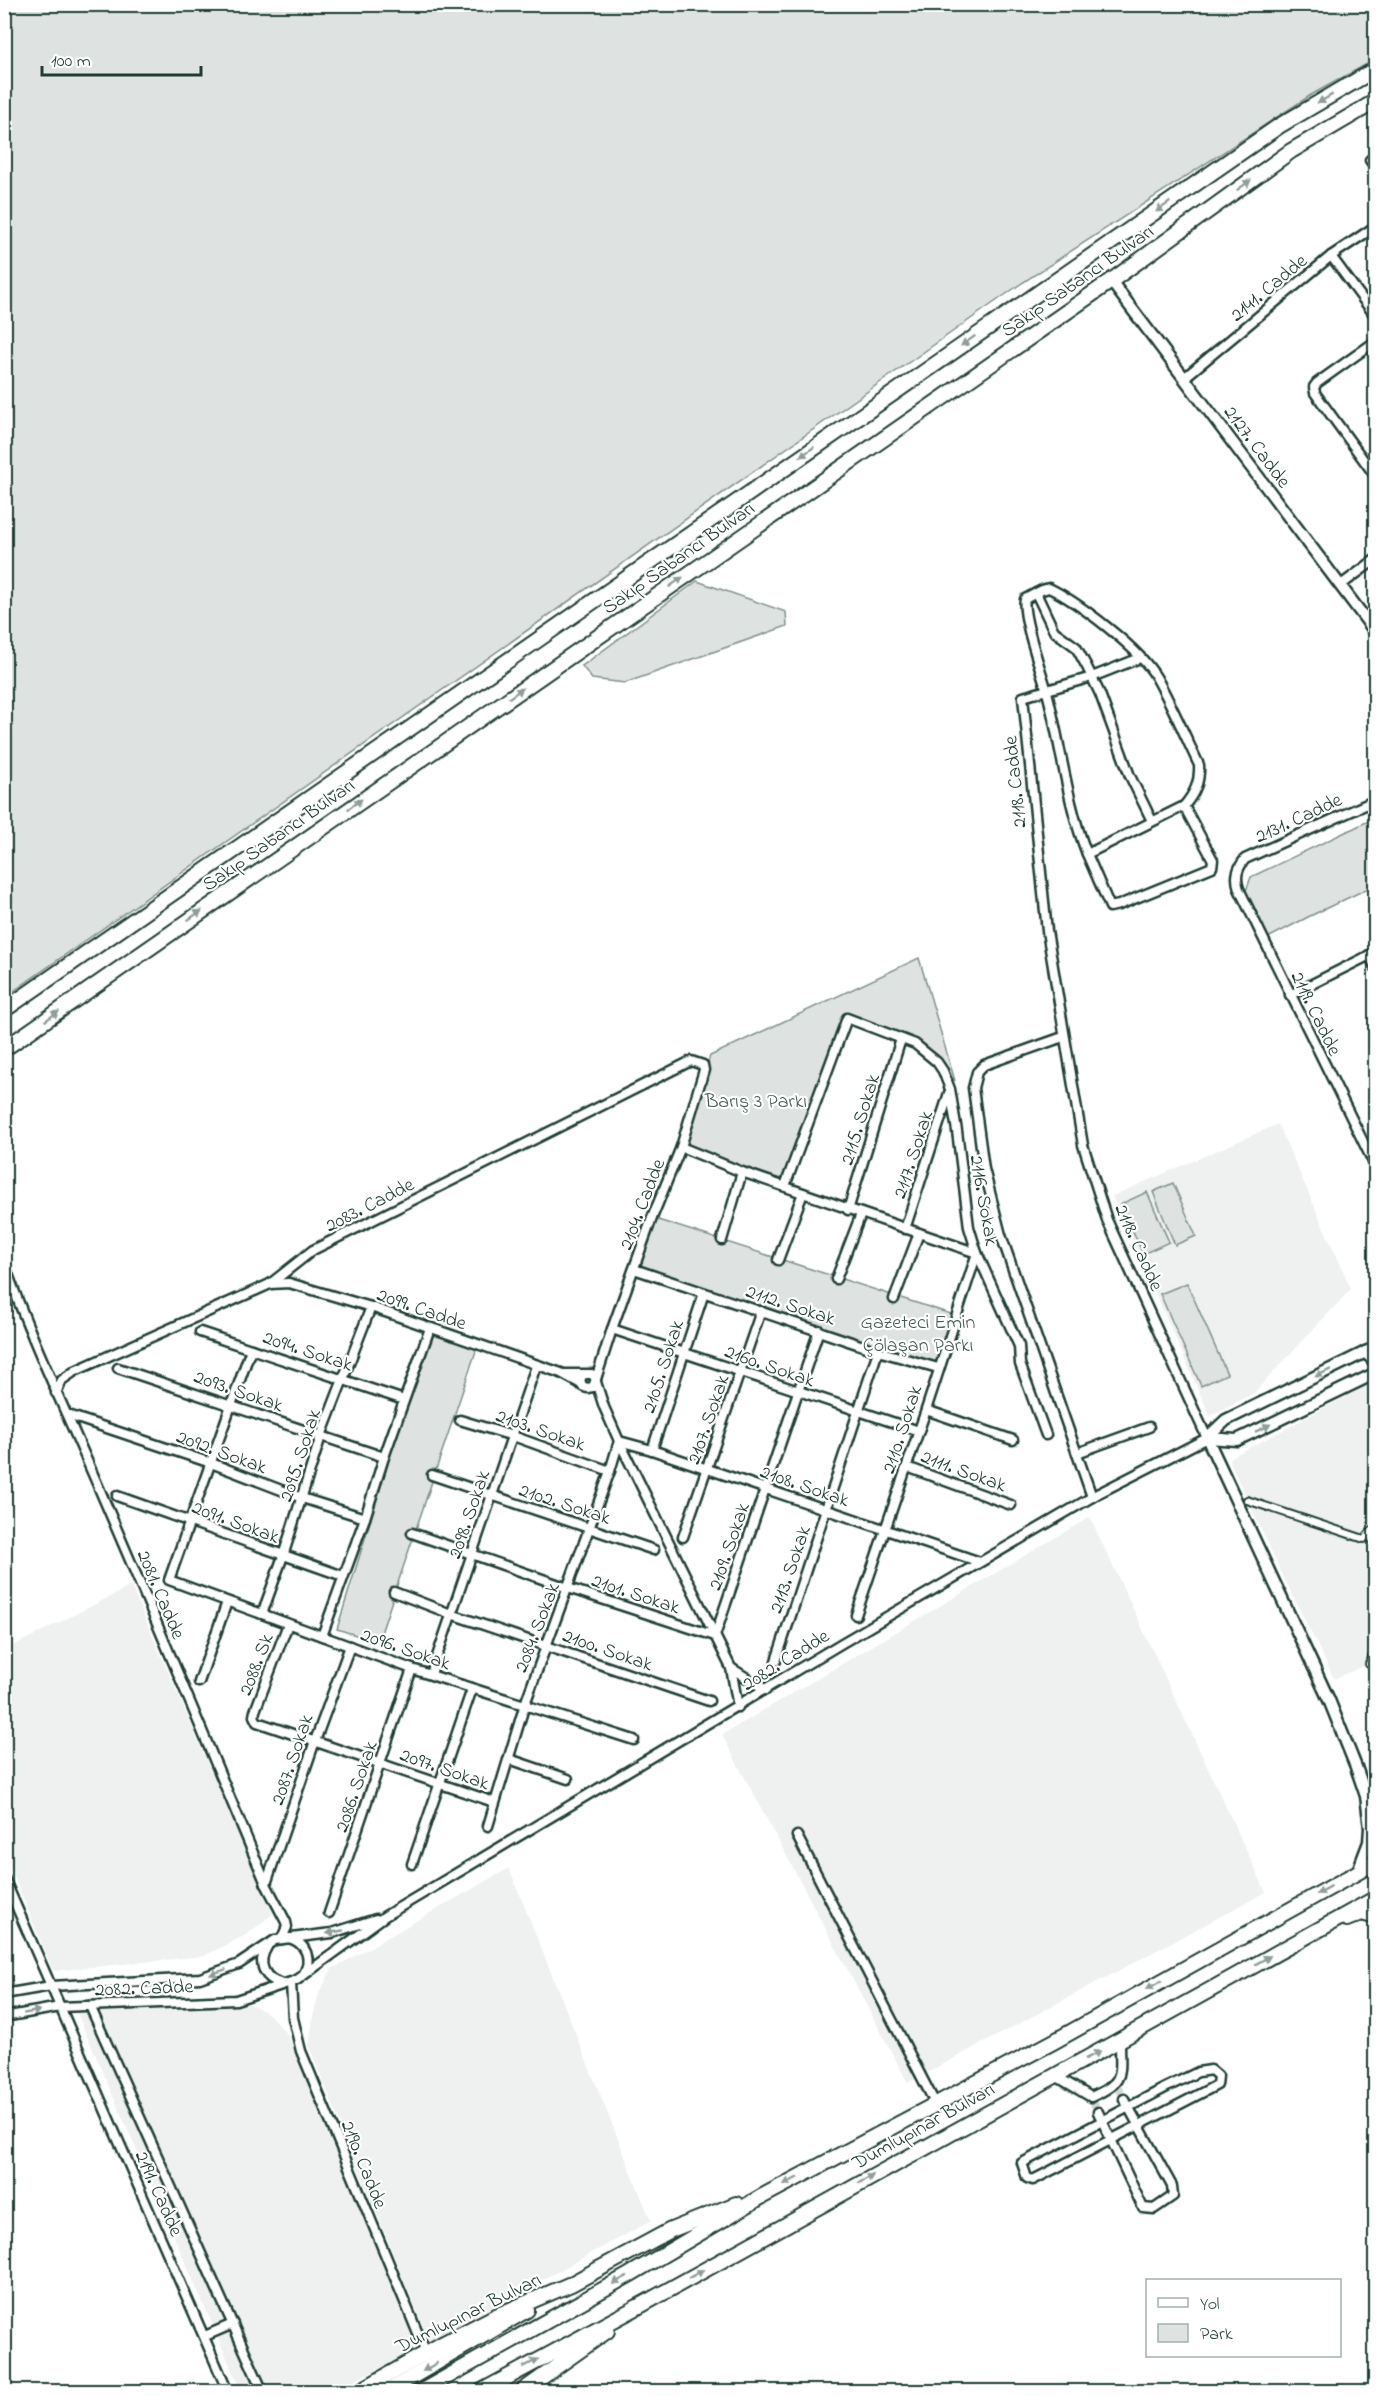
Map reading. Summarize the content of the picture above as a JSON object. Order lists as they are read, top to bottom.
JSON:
{
  "streets": {
    "main road": ["Sakıp Sabancı Bulvarı", "Dumlupınar Bulvarı"],
    "street": [
      "2141. Cadde",
      "2127. Cadde",
      "2118. Cadde",
      "2131. Cadde",
      "2119. Cadde",
      "2115. Sokak",
      "2117. Sokak",
      "2116. Sokak",
      "2083. Cadde",
      "2104. Cadde",
      "2112. Sokak",
      "2099. Cadde",
      "2094. Sokak",
      "2160. Sokak",
      "2105. Sokak",
      "2093. Sokak",
      "2107. Sokak",
      "2103. Sokak",
      "2110. Sokak",
      "2092. Sokak",
      "2095. Sokak",
      "2111. Sokak",
      "2108. Sokak",
      "2102. Sokak",
      "2098. Sokak",
      "2091. Sokak",
      "2109. Sokak",
      "2113. Sokak",
      "2101. Sokak",
      "2081. Cadde",
      "2084. Sokak",
      "2096. Sokak",
      "2100. Sokak",
      "2082. Cadde",
      "2088. Sk",
      "2087. Sokak",
      "2097. Sokak",
      "2086. Sokak",
      "2190. Cadde",
      "2191. Cadde"
    ]
  },
  "crossings": [
    ["Sakıp Sabancı Bulvarı", "2127. Cadde"],
    ["2141. Cadde", "2127. Cadde"],
    ["2118. Cadde", "2082. Cadde"],
    ["2131. Cadde", "2119. Cadde"],
    ["2115. Sokak", "2116. Sokak"],
    ["2117. Sokak", "2116. Sokak"],
    ["2116. Sokak", "2110. Sokak"],
    ["2083. Cadde", "2104. Cadde"],
    ["2083. Cadde", "2099. Cadde"],
    ["2083. Cadde", "2081. Cadde"],
    ["2104. Cadde", "2112. Sokak"],
    ["2104. Cadde", "2099. Cadde"],
    ["2104. Cadde", "2160. Sokak"],
    ["2112. Sokak", "2105. Sokak"],
    ["2112. Sokak", "2107. Sokak"],
    ["2112. Sokak", "2110. Sokak"],
    ["2112. Sokak", "2109. Sokak"],
    ["2112. Sokak", "2113. Sokak"],
    ["2099. Cadde", "2095. Sokak"],
    ["2099. Cadde", "2098. Sokak"],
    ["2094. Sokak", "2095. Sokak"],
    ["2160. Sokak", "2105. Sokak"],
    ["2160. Sokak", "2107. Sokak"],
    ["2160. Sokak", "2110. Sokak"],
    ["2160. Sokak", "2109. Sokak"],
    ["2160. Sokak", "2113. Sokak"],
    ["2105. Sokak", "2108. Sokak"],
    ["2093. Sokak", "2095. Sokak"],
    ["2107. Sokak", "2108. Sokak"],
    ["2103. Sokak", "2098. Sokak"],
    ["2103. Sokak", "2084. Sokak"],
    ["2110. Sokak", "2111. Sokak"],
    ["2110. Sokak", "2108. Sokak"],
    ["2092. Sokak", "2095. Sokak"],
    ["2092. Sokak", "2081. Cadde"],
    ["2095. Sokak", "2091. Sokak"],
    ["2095. Sokak", "2096. Sokak"],
    ["2108. Sokak", "2109. Sokak"],
    ["2108. Sokak", "2113. Sokak"],
    ["2108. Sokak", "2084. Sokak"],
    ["2108. Sokak", "2082. Cadde"],
    ["2102. Sokak", "2098. Sokak"],
    ["2102. Sokak", "2084. Sokak"],
    ["2098. Sokak", "2101. Sokak"],
    ["2098. Sokak", "2096. Sokak"],
    ["2098. Sokak", "2100. Sokak"],
    ["2091. Sokak", "2096. Sokak"],
    ["2109. Sokak", "2101. Sokak"],
    ["2101. Sokak", "2084. Sokak"],
    ["2081. Cadde", "2082. Cadde"],
    ["2081. Cadde", "2087. Sokak"],
    ["2081. Cadde", "2190. Cadde"],
    ["2084. Sokak", "2096. Sokak"],
    ["2084. Sokak", "2100. Sokak"],
    ["2084. Sokak", "2097. Sokak"],
    ["2096. Sokak", "2088. Sk"],
    ["2096. Sokak", "2087. Sokak"],
    ["2096. Sokak", "2086. Sokak"],
    ["2082. Cadde", "2190. Cadde"],
    ["2082. Cadde", "2191. Cadde"],
    ["2088. Sk", "2097. Sokak"],
    ["2087. Sokak", "2097. Sokak"],
    ["2097. Sokak", "2086. Sokak"],
    ["Dumlupınar Bulvarı", "2190. Cadde"]
  ],
  "parks": ["Barış 3 Parkı", "Gazeteci Emin Çölaşan Parkı"],
  "legend": ["Yol", "Park"],
  "scale_bar": "100 m"
}
